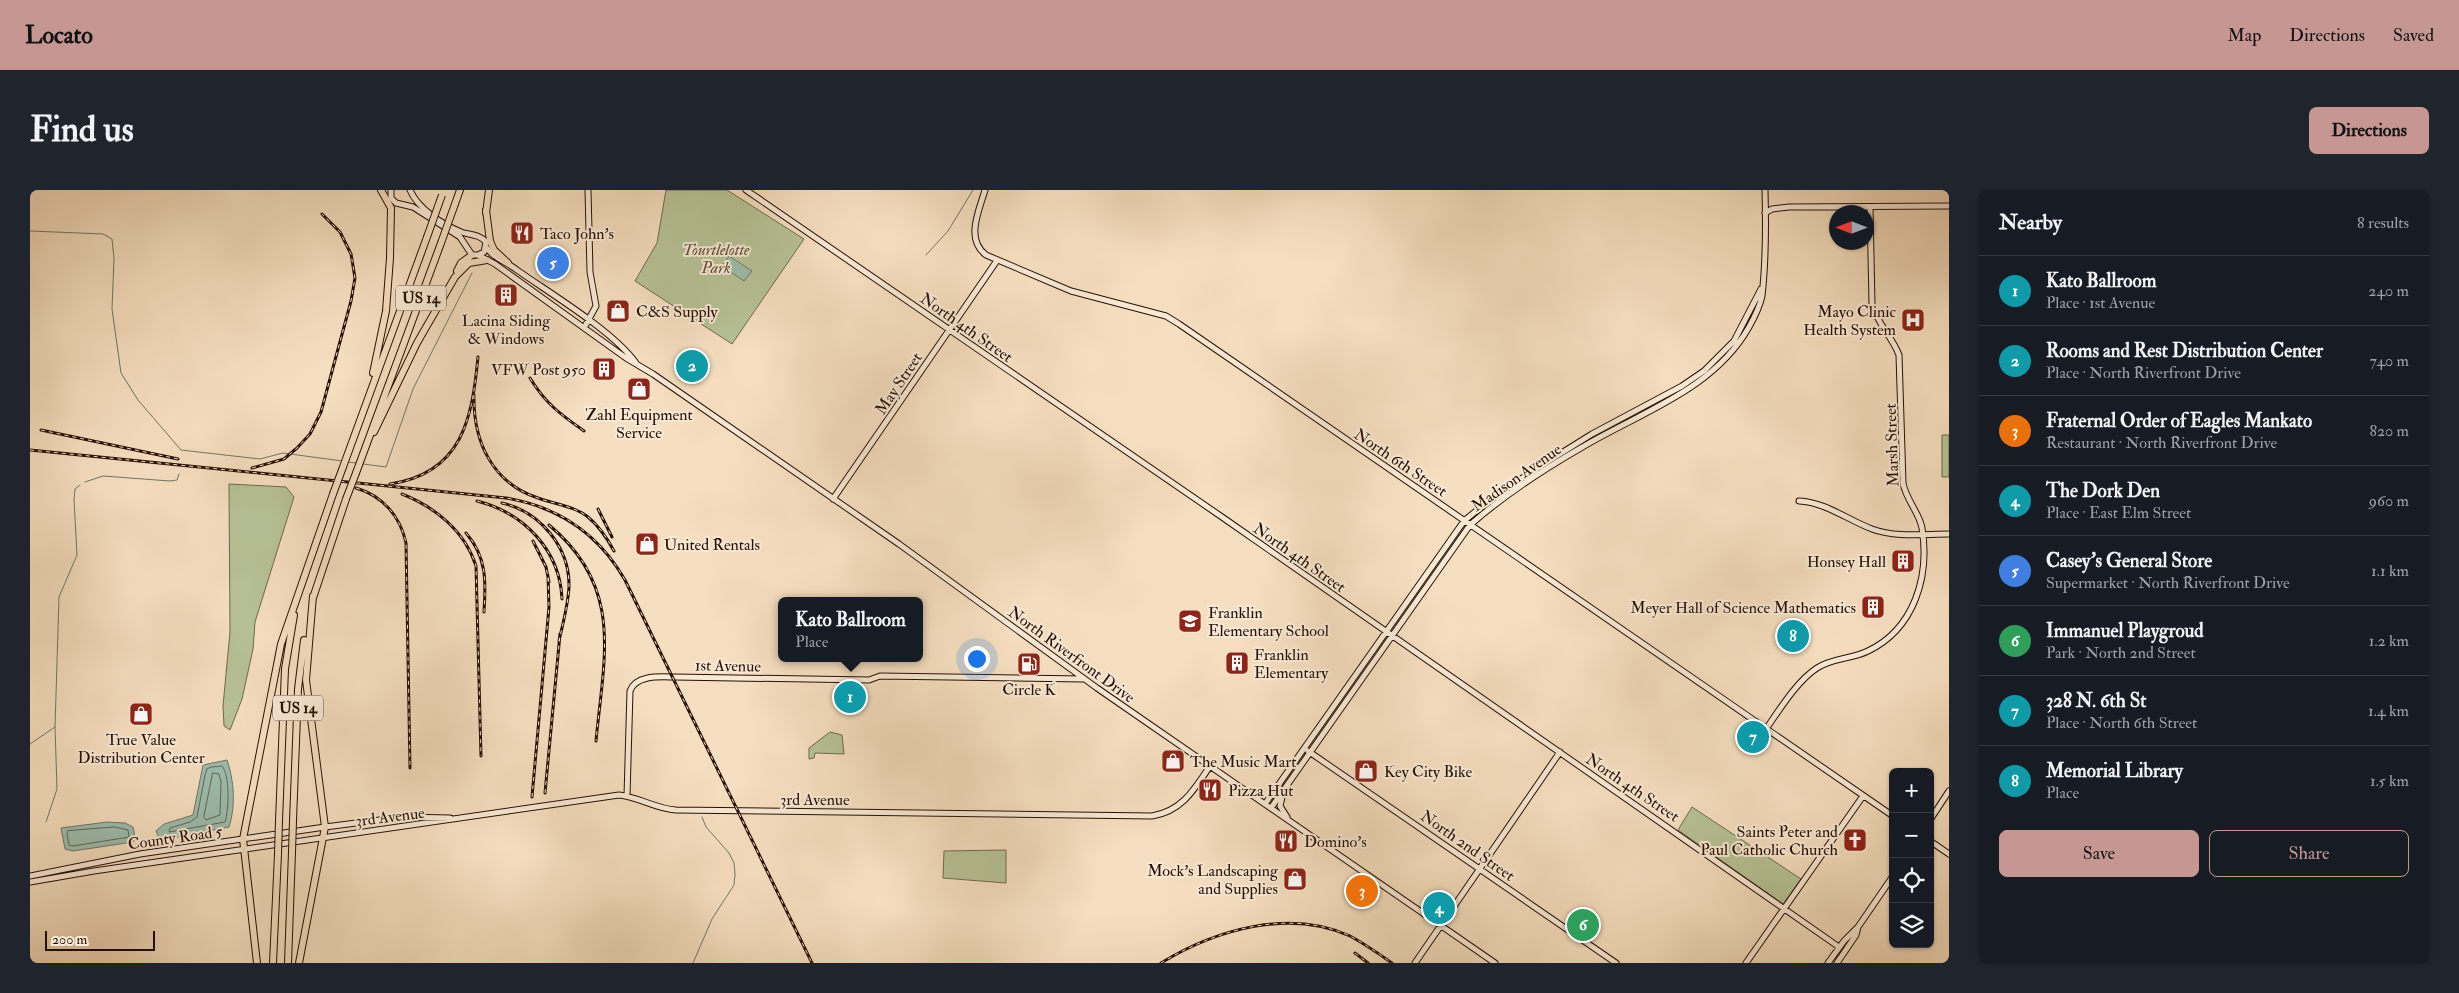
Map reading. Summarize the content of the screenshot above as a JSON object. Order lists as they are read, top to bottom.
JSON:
{
  "streets": {
    "highway": ["US 14"],
    "street": [
      "North 4th Street",
      "May Street",
      "Marsh Street",
      "North 6th Street",
      "Madison Avenue",
      "North Riverfront Drive",
      "1st Avenue",
      "3rd Avenue",
      "County Road 5",
      "North 2nd Street"
    ]
  },
  "crossings": [
    ["North 4th Street", "May Street"],
    ["North 4th Street", "Madison Avenue"],
    ["May Street", "North 6th Street"],
    ["May Street", "North Riverfront Drive"],
    ["Marsh Street", "North 6th Street"],
    ["North 6th Street", "Madison Avenue"],
    ["Madison Avenue", "North Riverfront Drive"],
    ["Madison Avenue", "North 2nd Street"],
    ["North Riverfront Drive", "1st Avenue"],
    ["North Riverfront Drive", "3rd Avenue"],
    ["1st Avenue", "3rd Avenue"],
    ["3rd Avenue", "County Road 5"]
  ],
  "parks": ["Tourtlelotte Park"],
  "places": {
    "restaurant": ["Taco John's", "Pizza Hut", "Domino's"],
    "building": [
      "Lacina Siding & Windows",
      "VFW Post 950",
      "Honsey Hall",
      "Meyer Hall of Science Mathematics",
      "Franklin Elementary"
    ],
    "shop": [
      "C&S Supply",
      "Zahl Equipment Service",
      "United Rentals",
      "True Value Distribution Center",
      "The Music Mart",
      "Key City Bike",
      "Mock's Landscaping and Supplies"
    ],
    "hospital": ["Mayo Clinic Health System"],
    "school or university": ["Franklin Elementary School"],
    "fuel station": ["Circle K"],
    "church": ["Saints Peter and Paul Catholic Church"]
  },
  "scale_bar": "200 m",
  "north": "left",
  "page": {
    "header": "Locato",
    "nav": ["Map", "Directions", "Saved"],
    "buttons": [
      "Directions",
      ["Save", "Share"]
    ],
    "title": "Find us",
    "heading": ["Nearby", "8 results"],
    "pins": [
      "5",
      "2",
      "8",
      "1",
      "7",
      "3",
      "4",
      "6"
    ],
    "list": [
      {
        "mark": "1",
        "name": "Kato Ballroom",
        "note": "Place · 1st Avenue",
        "value": "240 m"
      },
      {
        "mark": "2",
        "name": "Rooms and Rest Distribution Center",
        "note": "Place · North Riverfront Drive",
        "value": "740 m"
      },
      {
        "mark": "3",
        "name": "Fraternal Order of Eagles Mankato",
        "note": "Restaurant · North Riverfront Drive",
        "value": "820 m"
      },
      {
        "mark": "4",
        "name": "The Dork Den",
        "note": "Place · East Elm Street",
        "value": "960 m"
      },
      {
        "mark": "5",
        "name": "Casey's General Store",
        "note": "Supermarket · North Riverfront Drive",
        "value": "1.1 km"
      },
      {
        "mark": "6",
        "name": "Immanuel Playgroud",
        "note": "Park · North 2nd Street",
        "value": "1.2 km"
      },
      {
        "mark": "7",
        "name": "328 N. 6th St",
        "note": "Place · North 6th Street",
        "value": "1.4 km"
      },
      {
        "mark": "8",
        "name": "Memorial Library",
        "note": "Place",
        "value": "1.5 km"
      }
    ],
    "popup": ["Kato Ballroom", "Place"],
    "map_buttons": ["+", "−"],
    "scale": "200 m"
  }
}
